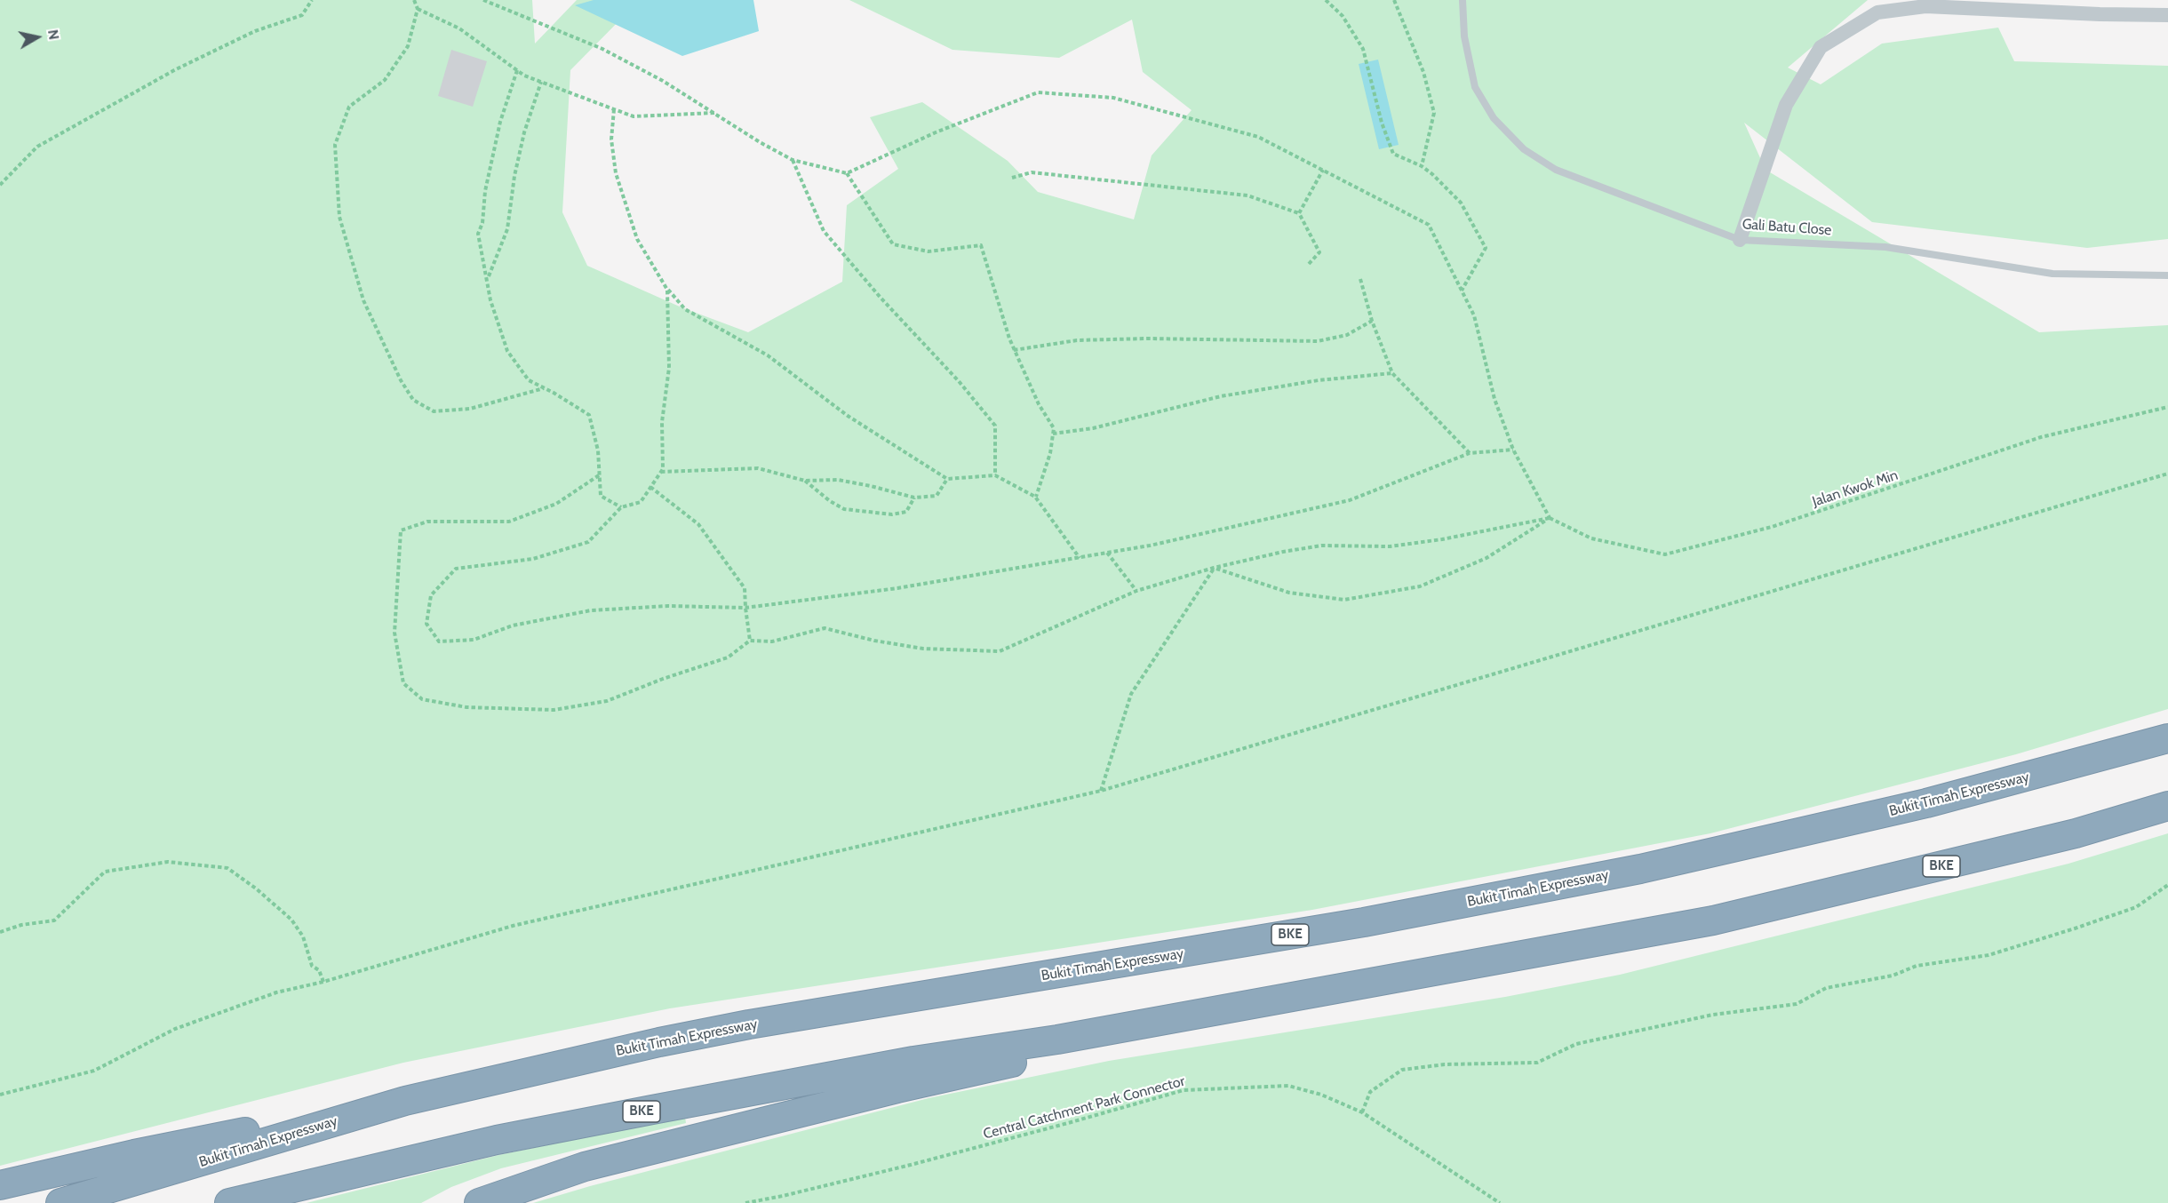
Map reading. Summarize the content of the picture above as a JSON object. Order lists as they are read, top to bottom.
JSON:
{
  "streets": {
    "highway": ["Bukit Timah Expressway", "BKE"],
    "lane": ["Gali Batu Close"],
    "path": ["Jalan Kwok Min", "Central Catchment Park Connector"]
  },
  "north": "right"
}
